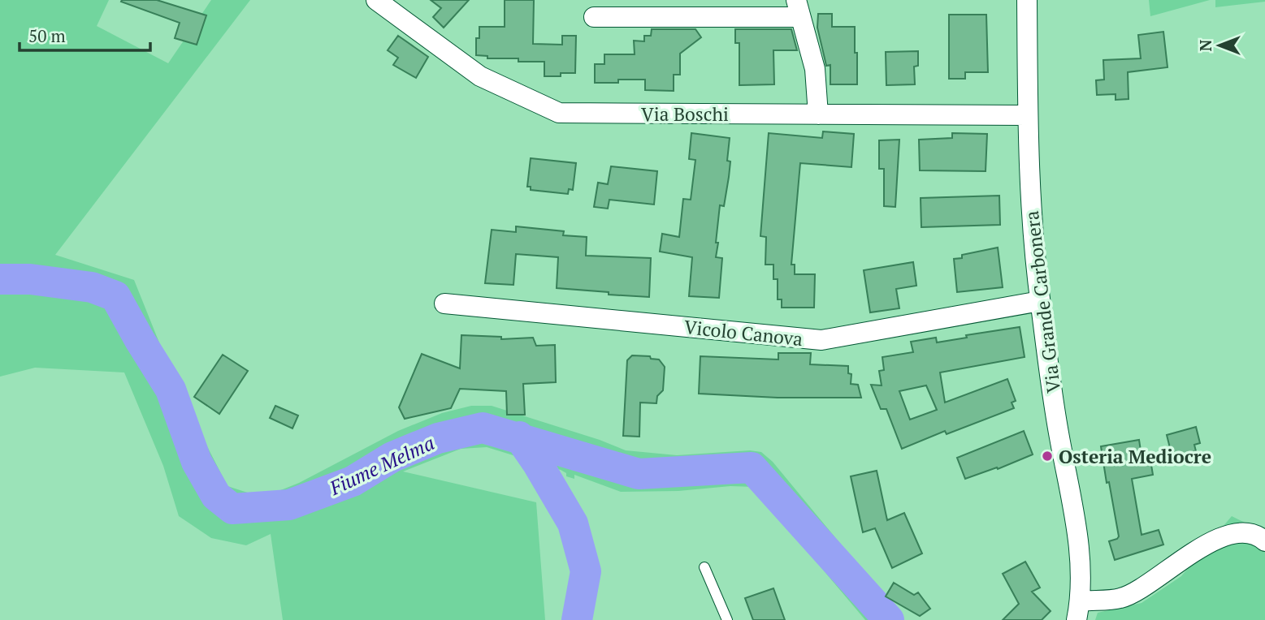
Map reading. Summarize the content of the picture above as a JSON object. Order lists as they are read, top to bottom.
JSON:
{
  "streets": {
    "street": ["Via Boschi", "Via Grande Carbonera", "Vicolo Canova"]
  },
  "crossings": [
    ["Via Boschi", "Via Grande Carbonera"],
    ["Via Grande Carbonera", "Vicolo Canova"]
  ],
  "water": ["Fiume Melma"],
  "places": ["Osteria Mediocre"],
  "scale_bar": "50 m",
  "north": "left"
}
